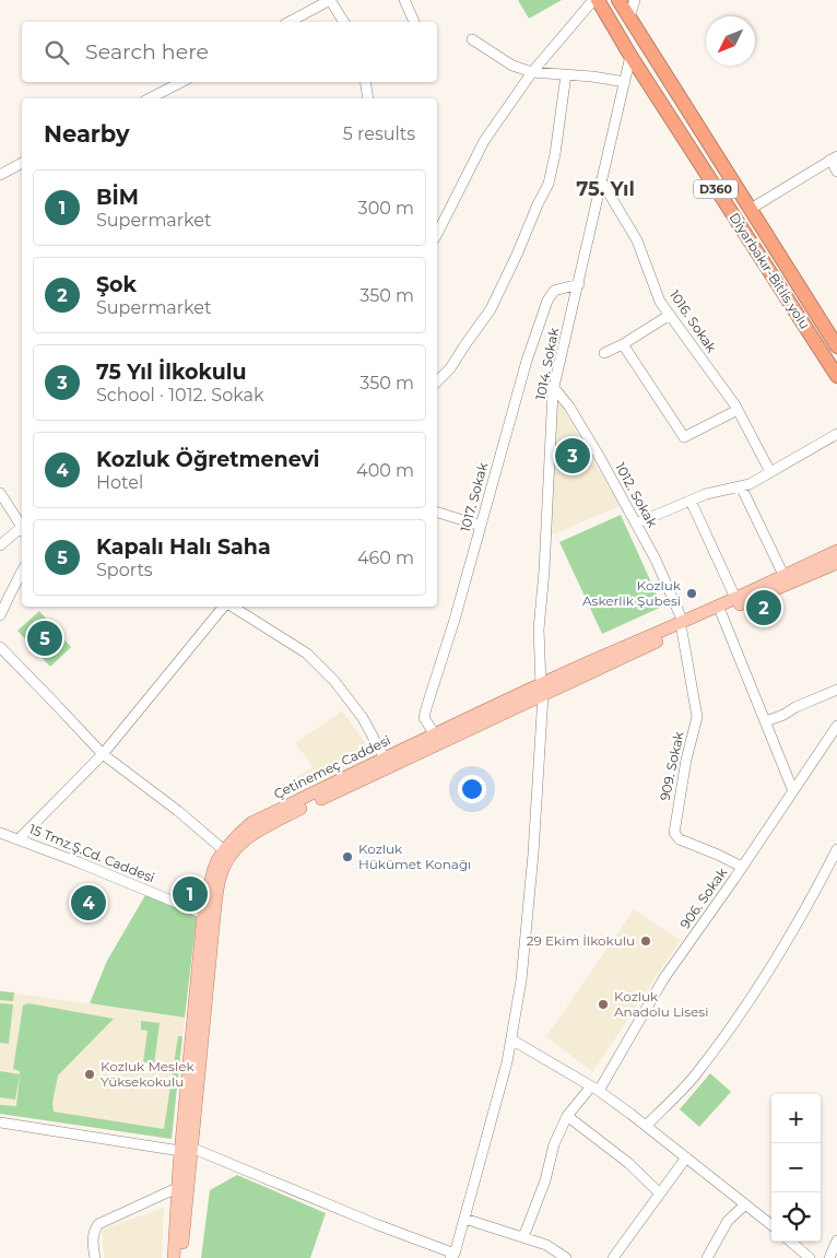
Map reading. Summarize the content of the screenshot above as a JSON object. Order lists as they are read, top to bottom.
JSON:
{
  "streets": {
    "highway": ["D360", "Diyarbakır-Bitlis yolu"],
    "main road": ["Çetinemeç Caddesi"],
    "street": [
      "1016. Sokak",
      "1014. Sokak",
      "1012. Sokak",
      "1017. Sokak",
      "909. Sokak",
      "15 Tmz.Ş.Cd. Caddesi",
      "906. Sokak"
    ]
  },
  "crossings": [
    ["Diyarbakır-Bitlis yolu", "1014. Sokak"],
    ["1016. Sokak", "1014. Sokak"],
    ["1014. Sokak", "1012. Sokak"],
    ["1014. Sokak", "1017. Sokak"],
    ["1014. Sokak", "Çetinemeç Caddesi"],
    ["1012. Sokak", "909. Sokak"],
    ["1012. Sokak", "Çetinemeç Caddesi"],
    ["1017. Sokak", "Çetinemeç Caddesi"],
    ["909. Sokak", "Çetinemeç Caddesi"],
    ["909. Sokak", "906. Sokak"],
    ["Çetinemeç Caddesi", "15 Tmz.Ş.Cd. Caddesi"]
  ],
  "districts": ["75. Yıl"],
  "places": [
    "Kozluk Askerlik Şubesi",
    "Kozluk Hükümet Konağı",
    "29 Ekim İlkokulu",
    "Kozluk Anadolu Lisesi",
    "Kozluk Meslek Yüksekokulu"
  ],
  "north": "bottom left",
  "page": {
    "search": "Search here",
    "heading": ["Nearby", "5 results"],
    "list": [
      {
        "mark": "1",
        "name": "BİM",
        "note": "Supermarket",
        "value": "300 m"
      },
      {
        "mark": "2",
        "name": "Şok",
        "note": "Supermarket",
        "value": "350 m"
      },
      {
        "mark": "3",
        "name": "75 Yıl İlkokulu",
        "note": "School · 1012. Sokak",
        "value": "350 m"
      },
      {
        "mark": "4",
        "name": "Kozluk Öğretmenevi",
        "note": "Hotel",
        "value": "400 m"
      },
      {
        "mark": "5",
        "name": "Kapalı Halı Saha",
        "note": "Sports",
        "value": "460 m"
      }
    ],
    "pins": [
      "3",
      "2",
      "5",
      "1",
      "4"
    ],
    "map_buttons": ["+", "−"]
  }
}
